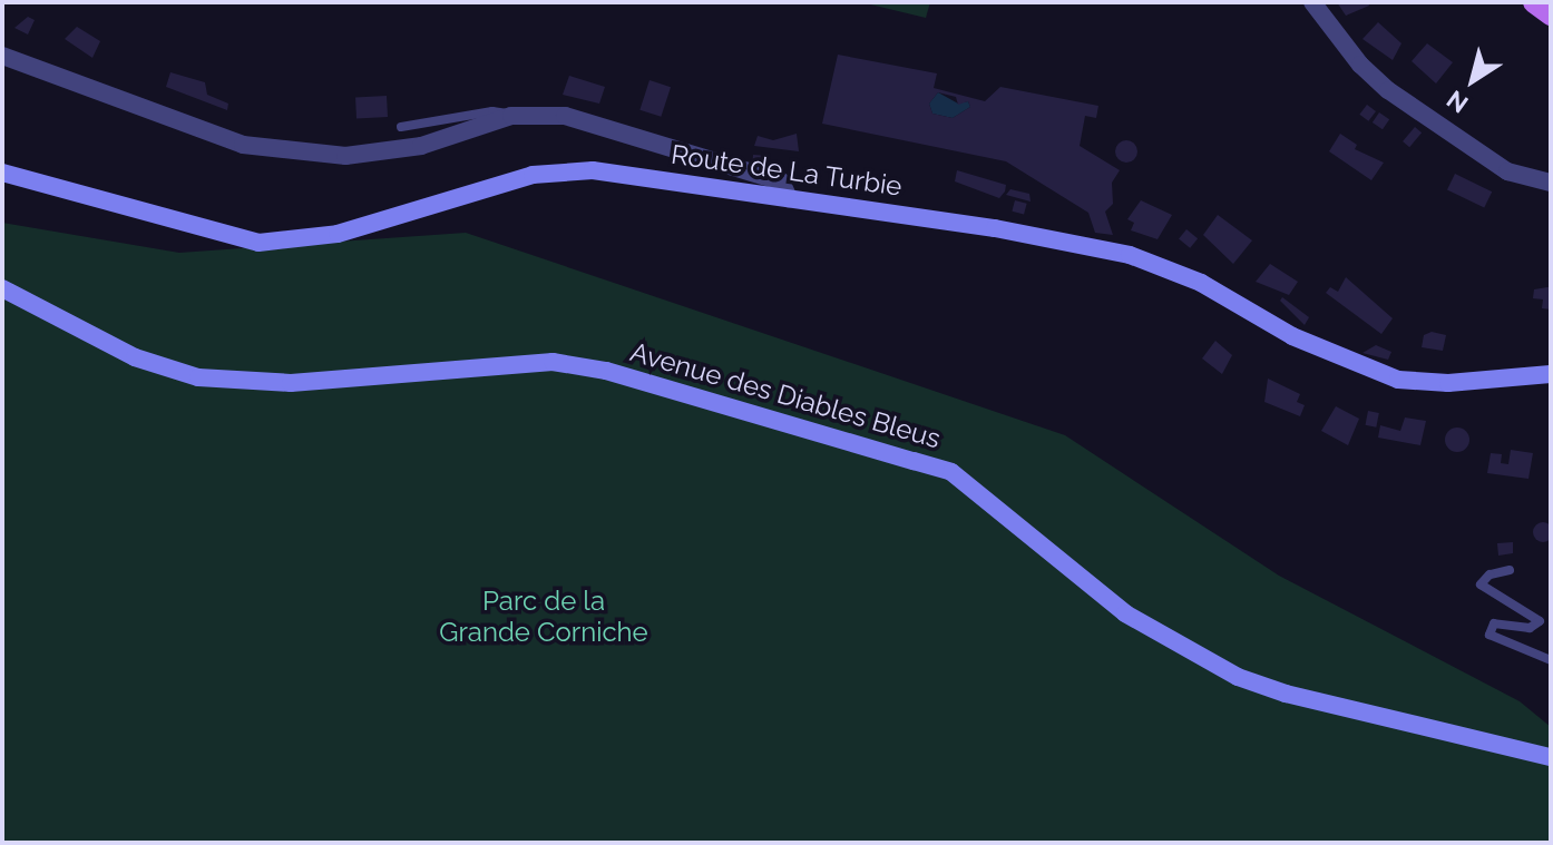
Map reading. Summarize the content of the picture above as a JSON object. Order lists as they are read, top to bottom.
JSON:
{
  "streets": {
    "main road": ["Route de La Turbie", "Avenue des Diables Bleus"]
  },
  "parks": ["Parc de la Grande Corniche"],
  "north": "bottom left"
}
